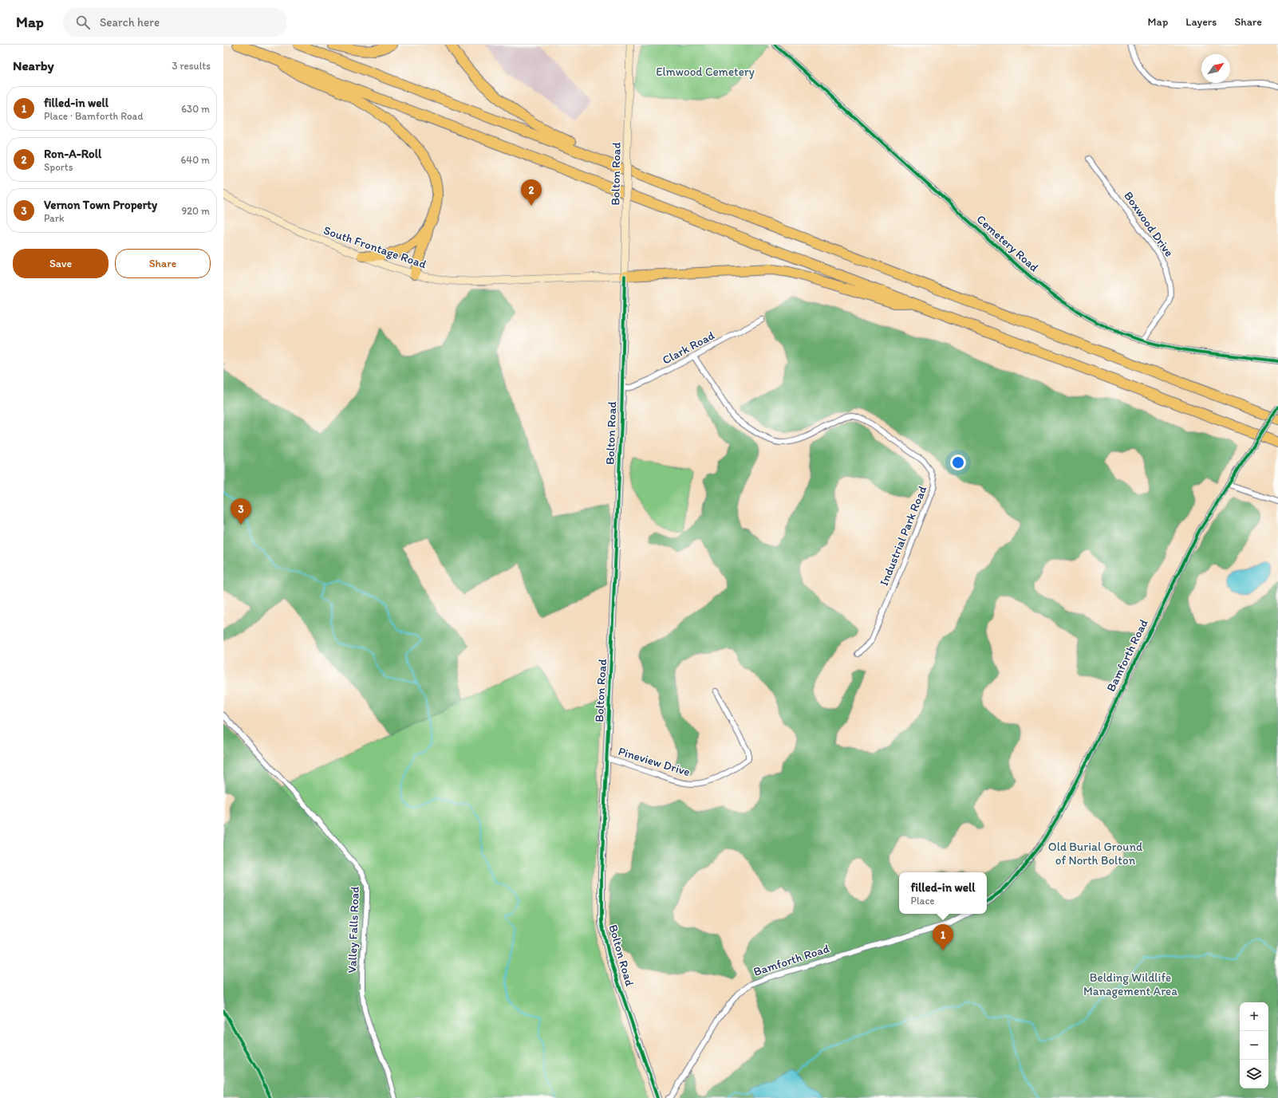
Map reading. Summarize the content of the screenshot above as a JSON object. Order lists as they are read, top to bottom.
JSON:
{
  "streets": {
    "main road": ["Bolton Road", "South Frontage Road"],
    "street": [
      "Boxwood Drive",
      "Cemetery Road",
      "Clark Road",
      "Industrial Park Road",
      "Bamforth Road",
      "Pineview Drive",
      "Valley Falls Road"
    ]
  },
  "crossings": [
    ["Bolton Road", "South Frontage Road"],
    ["Bolton Road", "Clark Road"],
    ["Bolton Road", "Pineview Drive"],
    ["Boxwood Drive", "Cemetery Road"],
    ["Clark Road", "Industrial Park Road"]
  ],
  "parks": ["Elmwood Cemetery", "Old Burial Ground of North Bolton", "Belding Wildlife Management Area"],
  "north": "top right",
  "page": {
    "header": "Map",
    "search": "Search here",
    "nav": ["Map", "Layers", "Share"],
    "heading": ["Nearby", "3 results"],
    "list": [
      {
        "mark": "1",
        "name": "filled-in well",
        "note": "Place · Bamforth Road",
        "value": "630 m"
      },
      {
        "mark": "2",
        "name": "Ron-A-Roll",
        "note": "Sports",
        "value": "640 m"
      },
      {
        "mark": "3",
        "name": "Vernon Town Property",
        "note": "Park",
        "value": "920 m"
      }
    ],
    "pins": ["2", "3", "1"],
    "buttons": ["Save", "Share"],
    "popup": ["filled-in well", "Place"],
    "map_buttons": ["+", "−"]
  }
}
